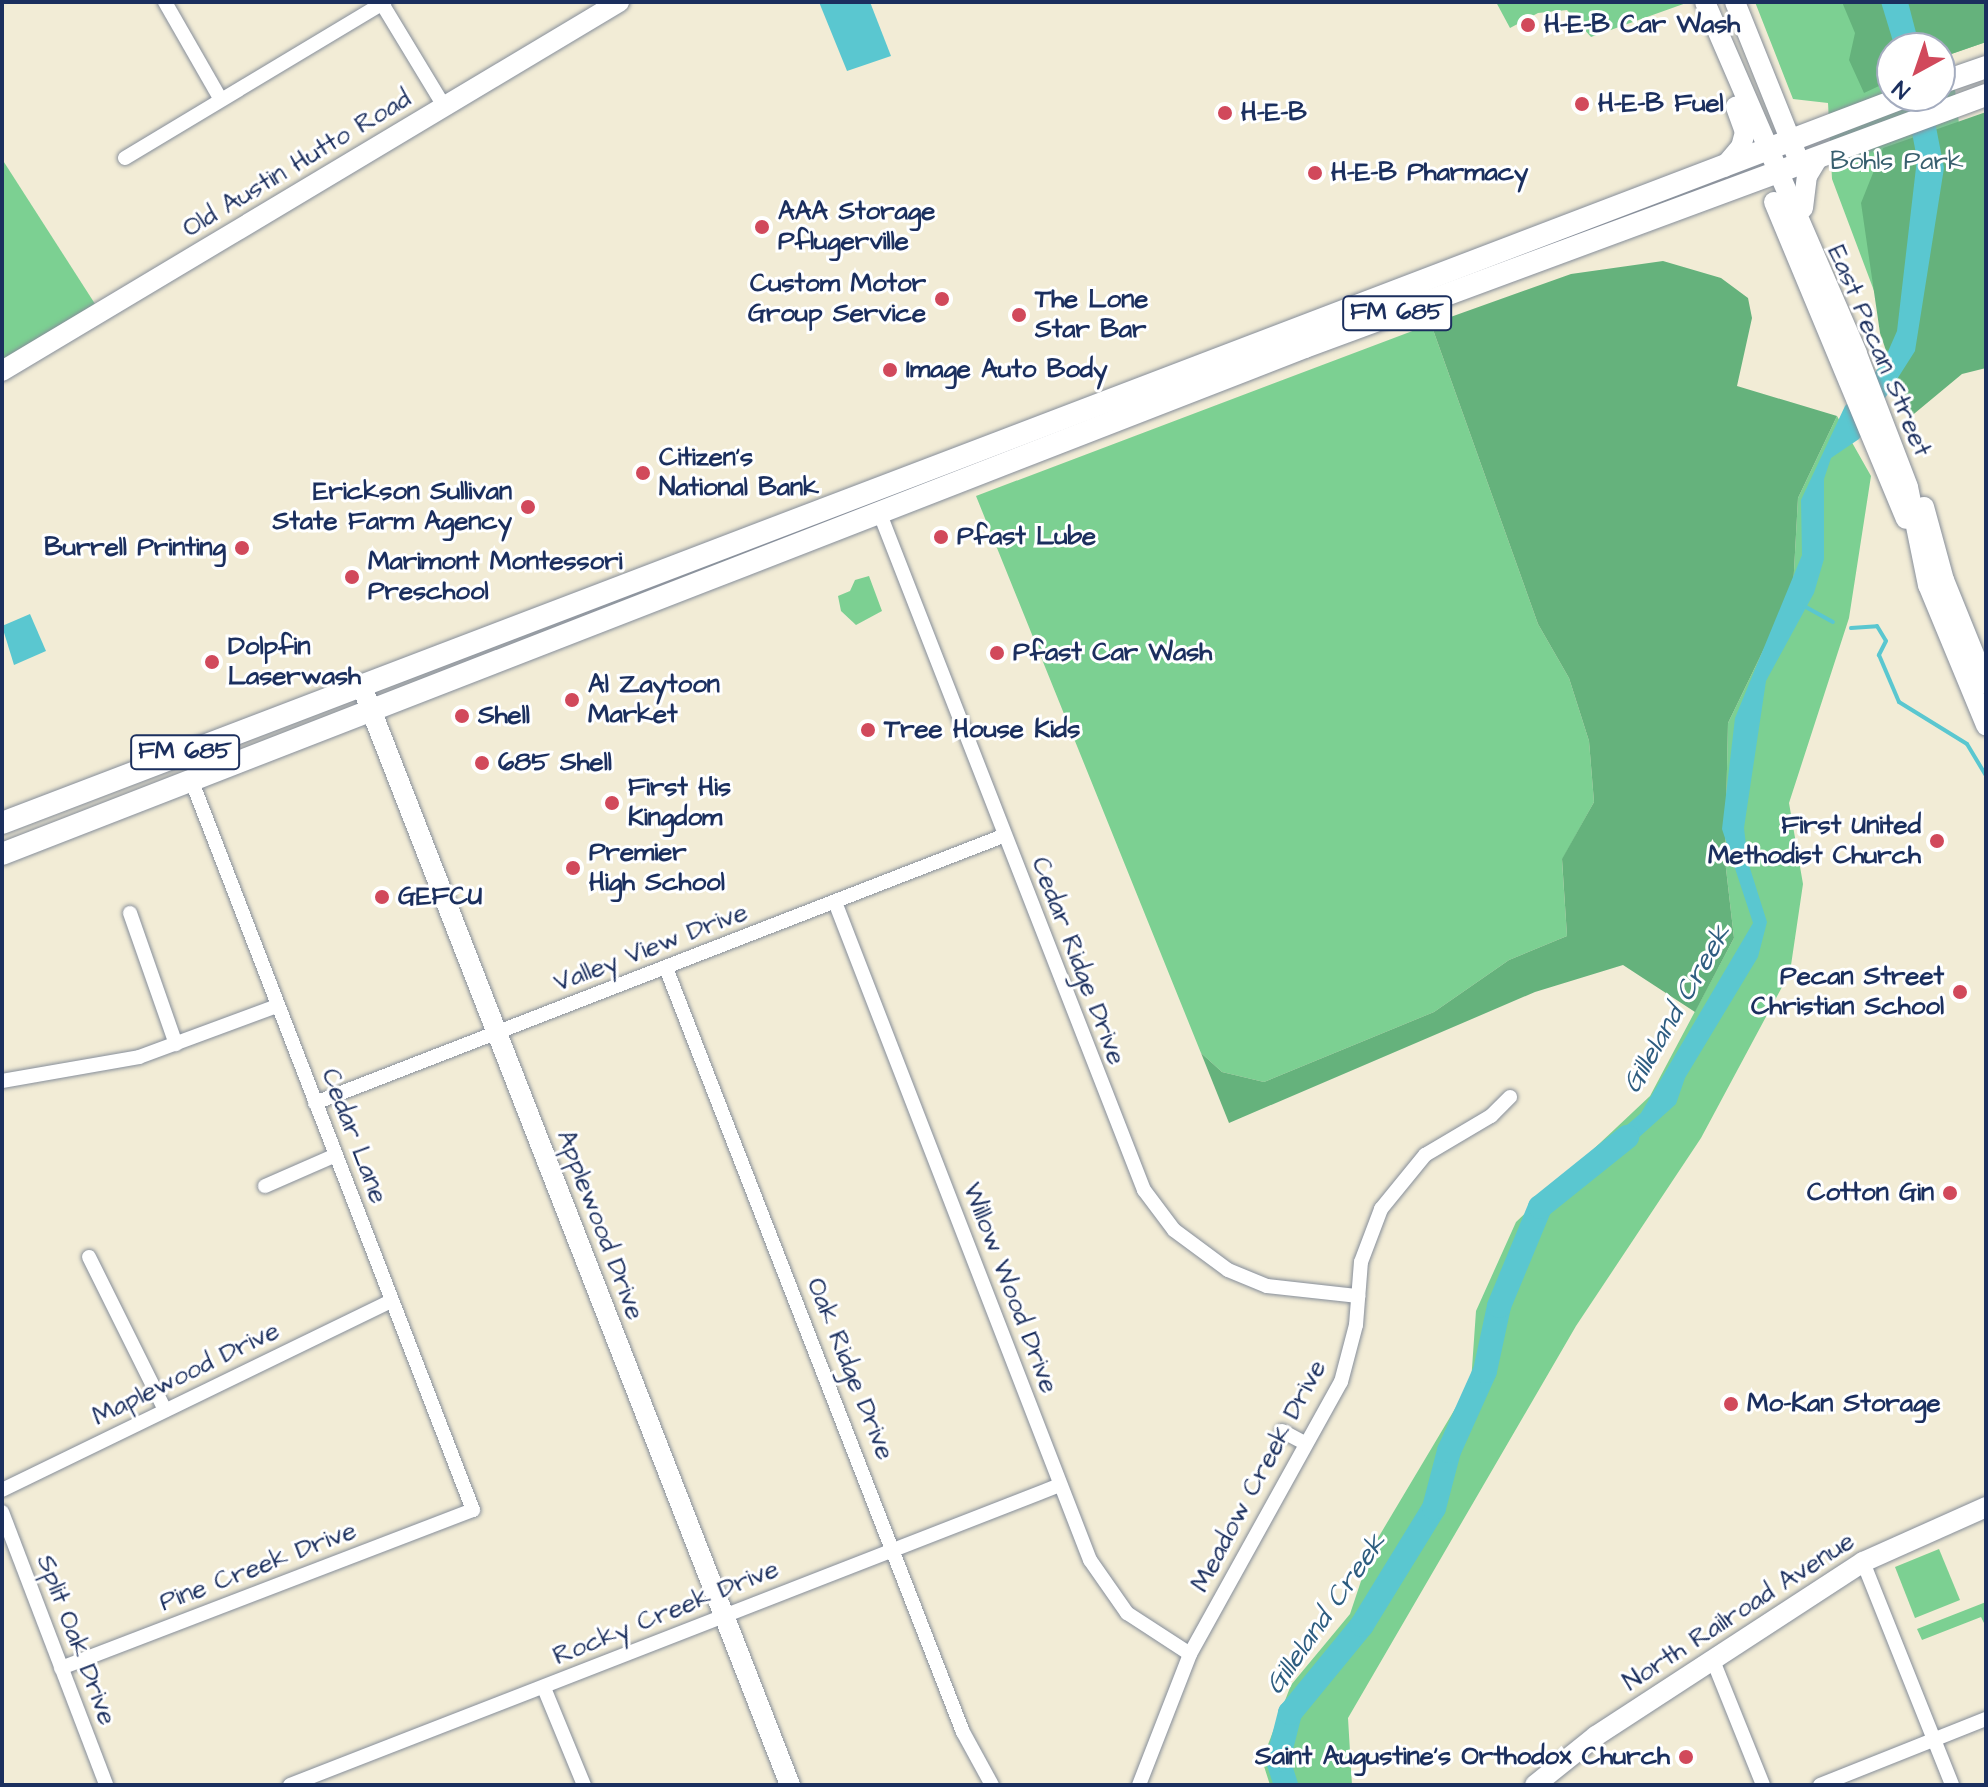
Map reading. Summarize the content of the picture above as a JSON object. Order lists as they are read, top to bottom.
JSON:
{
  "streets": {
    "main road": ["FM 685"],
    "street": [
      "Old Austin Hutto Road",
      "East Pecan Street",
      "Valley View Drive",
      "Cedar Ridge Drive",
      "Cedar Lane",
      "Applewood Drive",
      "Willow Wood Drive",
      "Oak Ridge Drive",
      "Maplewood Drive",
      "Meadow Creek Drive",
      "Pine Creek Drive",
      "North Railroad Avenue",
      "Rocky Creek Drive",
      "Split Oak Drive"
    ]
  },
  "crossings": [
    ["FM 685", "East Pecan Street"],
    ["FM 685", "Cedar Ridge Drive"],
    ["FM 685", "Cedar Lane"],
    ["FM 685", "Applewood Drive"],
    ["Valley View Drive", "Cedar Ridge Drive"],
    ["Valley View Drive", "Cedar Lane"],
    ["Valley View Drive", "Applewood Drive"],
    ["Valley View Drive", "Willow Wood Drive"],
    ["Valley View Drive", "Oak Ridge Drive"],
    ["Cedar Ridge Drive", "Meadow Creek Drive"],
    ["Cedar Lane", "Maplewood Drive"],
    ["Cedar Lane", "Pine Creek Drive"],
    ["Applewood Drive", "Rocky Creek Drive"],
    ["Willow Wood Drive", "Meadow Creek Drive"],
    ["Willow Wood Drive", "Rocky Creek Drive"],
    ["Oak Ridge Drive", "Rocky Creek Drive"],
    ["Pine Creek Drive", "Split Oak Drive"]
  ],
  "water": ["Gilleland Creek"],
  "parks": ["Bohls Park"],
  "places": [
    "H-E-B Car Wash",
    "H-E-B Fuel",
    "H-E-B",
    "H-E-B Pharmacy",
    "AAA Storage Pflugerville",
    "Custom Motor Group Service",
    "The Lone Star Bar",
    "Image Auto Body",
    "Citizen's National Bank",
    "Erickson Sullivan State Farm Agency",
    "Pfast Lube",
    "Burrell Printing",
    "Marimont Montessori Preschool",
    "Pfast Car Wash",
    "Dolpfin Laserwash",
    "Al Zaytoon Market",
    "Shell",
    "Tree House Kids",
    "685 Shell",
    "First His Kingdom",
    "First United Methodist Church",
    "Premier High School",
    "GEFCU",
    "Pecan Street Christian School",
    "Cotton Gin",
    "Mo-Kan Storage",
    "Saint Augustine's Orthodox Church"
  ],
  "north": "bottom left"
}
